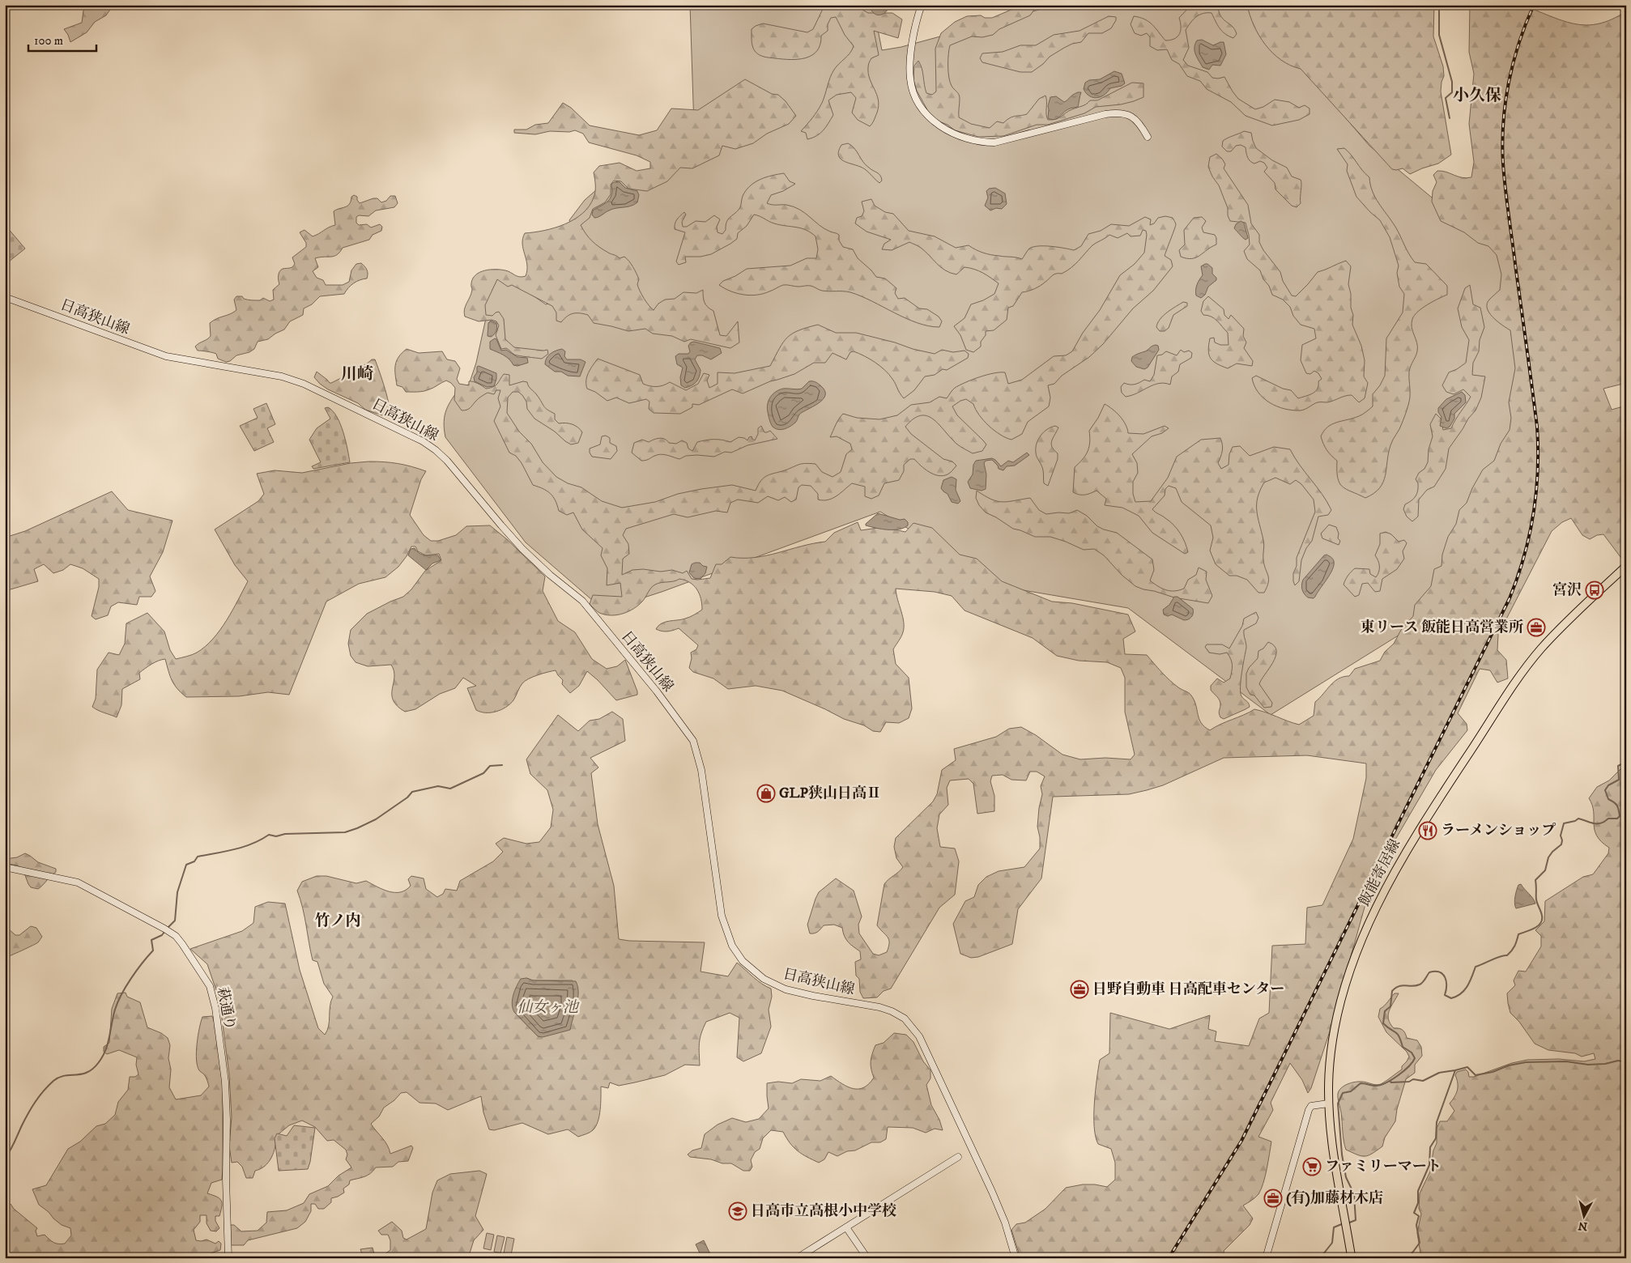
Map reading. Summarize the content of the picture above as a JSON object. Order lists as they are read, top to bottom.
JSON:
{
  "streets": {
    "main road": ["日高狭山線", "飯能寄居線", "萩通り"]
  },
  "districts": ["小久保", "川崎", "竹ノ内"],
  "water": ["仙女ヶ池"],
  "places": {
    "bus stop": ["宮沢"],
    "office": ["東リース 飯能日高営業所", "日野自動車 日高配車センター", "(有)加藤材木店"],
    "shop": ["GLP狭山日高Ⅱ"],
    "restaurant": ["ラーメンショップ"],
    "supermarket": ["ファミリーマート"],
    "school or university": ["日高市立高根小中学校"]
  },
  "scale_bar": "100 m",
  "north": "bottom"
}
